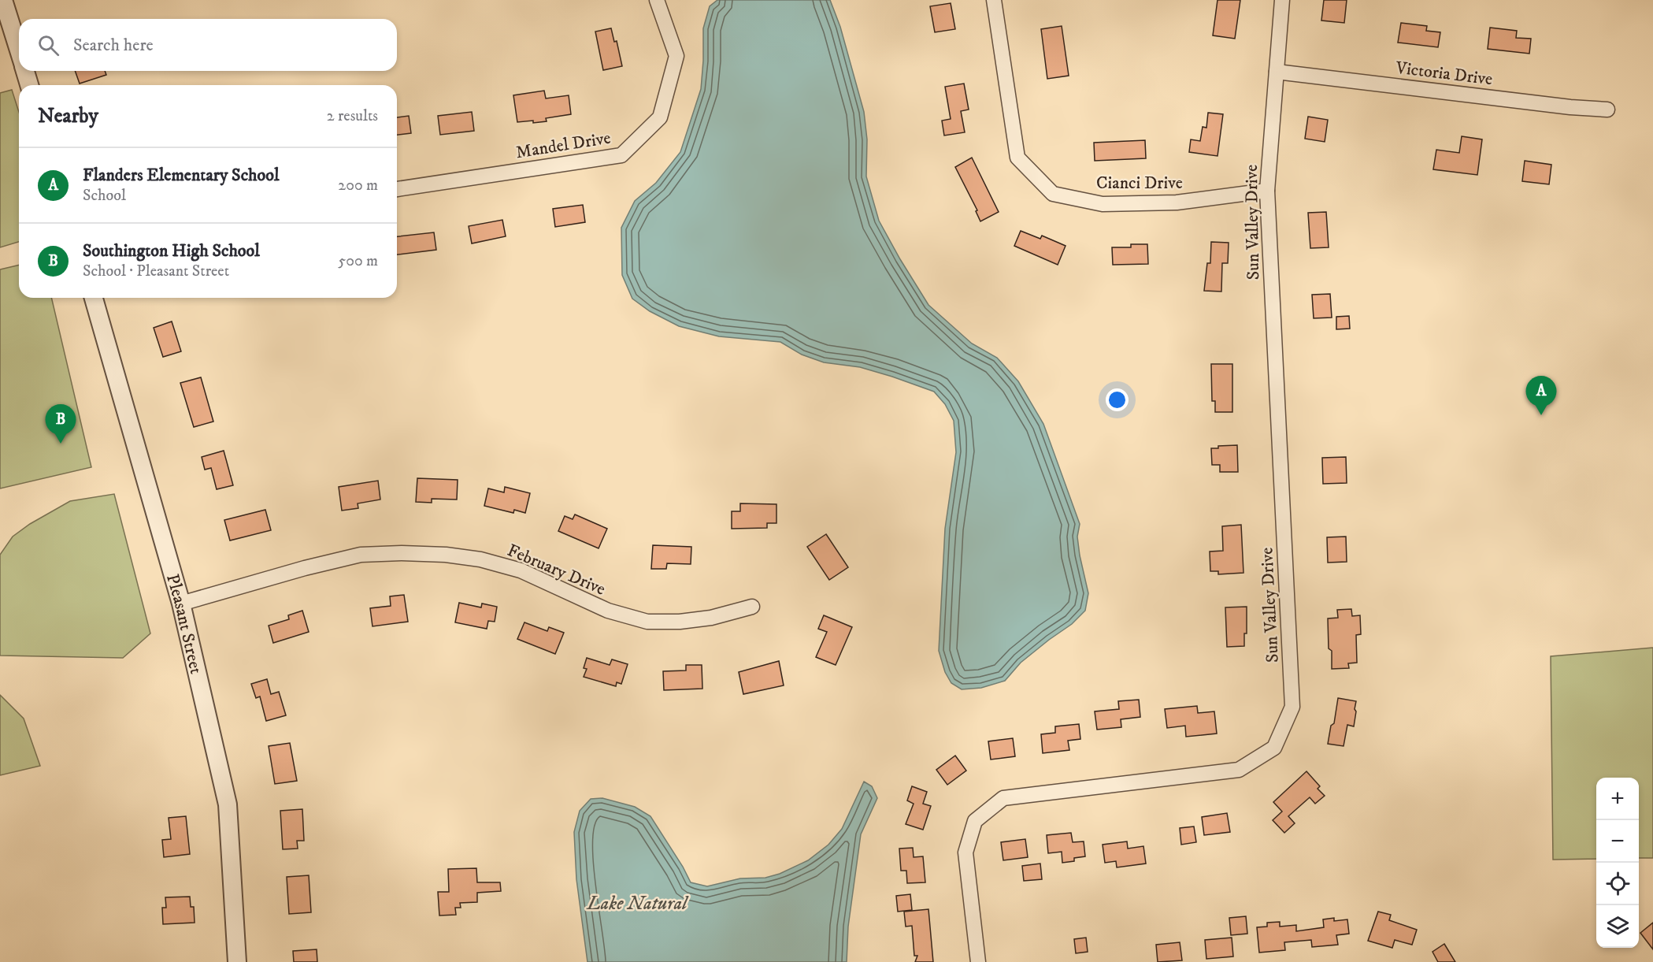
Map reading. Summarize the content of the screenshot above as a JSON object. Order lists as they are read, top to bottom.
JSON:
{
  "streets": {
    "street": [
      "Victoria Drive",
      "Mandel Drive",
      "Cianci Drive",
      "Sun Valley Drive",
      "February Drive",
      "Pleasant Street"
    ]
  },
  "crossings": [
    ["Victoria Drive", "Sun Valley Drive"],
    ["Cianci Drive", "Sun Valley Drive"],
    ["February Drive", "Pleasant Street"]
  ],
  "water": ["Lake Natural"],
  "page": {
    "search": "Search here",
    "heading": ["Nearby", "2 results"],
    "list": [
      {
        "mark": "A",
        "name": "Flanders Elementary School",
        "note": "School",
        "value": "200 m"
      },
      {
        "mark": "B",
        "name": "Southington High School",
        "note": "School · Pleasant Street",
        "value": "500 m"
      }
    ],
    "pins": ["A", "B"],
    "map_buttons": ["+", "−"]
  }
}
